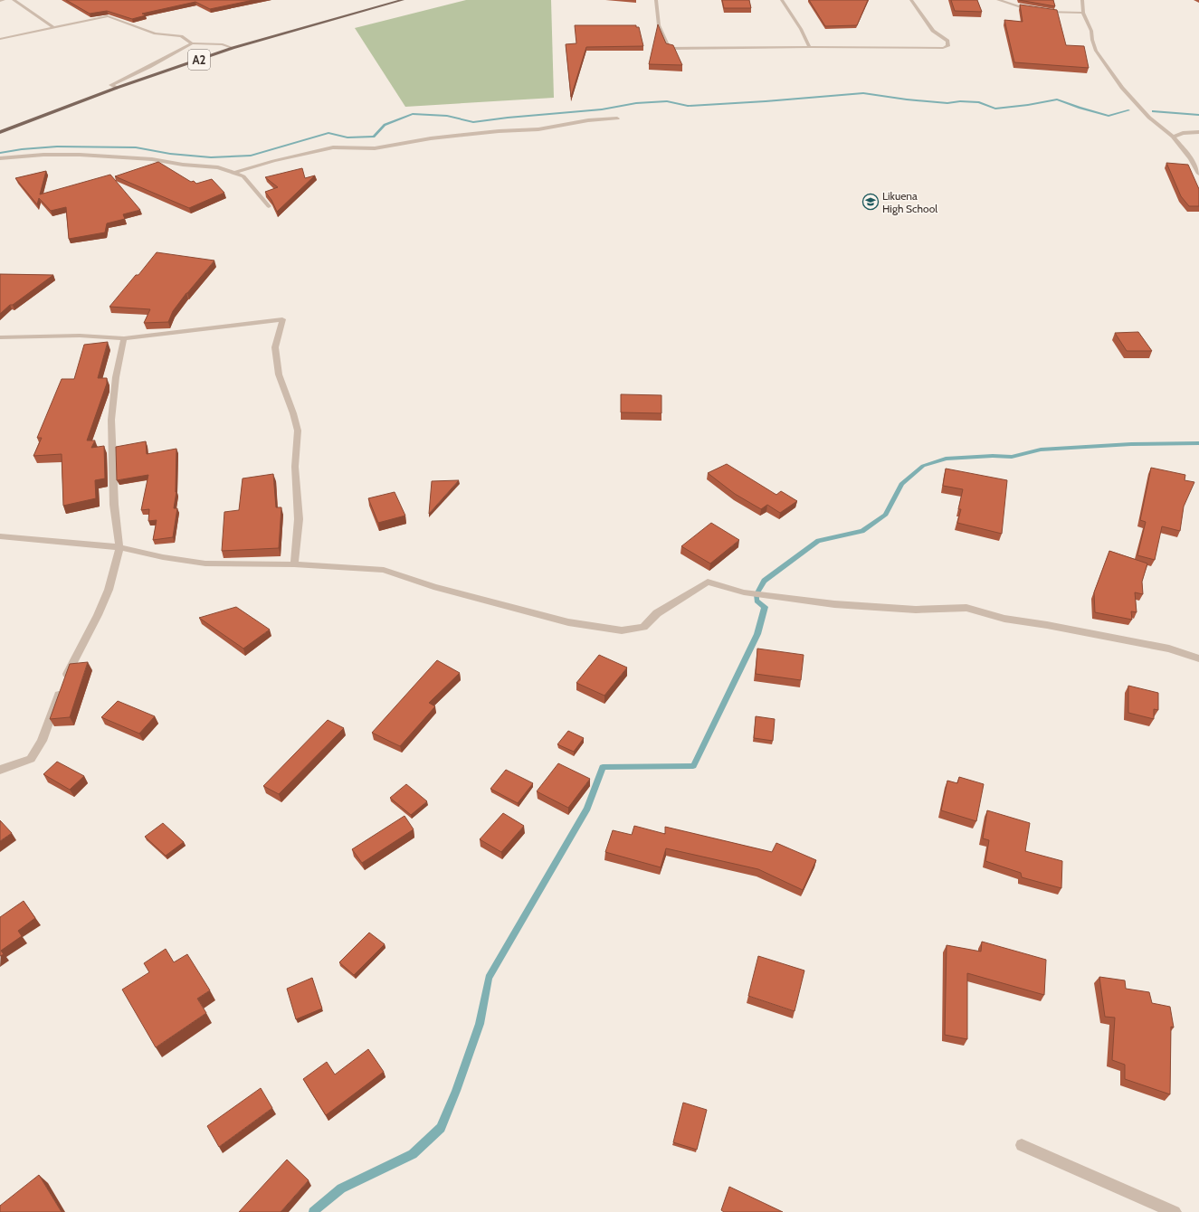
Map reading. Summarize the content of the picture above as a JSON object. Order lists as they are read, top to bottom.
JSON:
{
  "streets": {
    "main road": ["A2"]
  },
  "places": {
    "school or university": ["Likuena High School"]
  }
}
